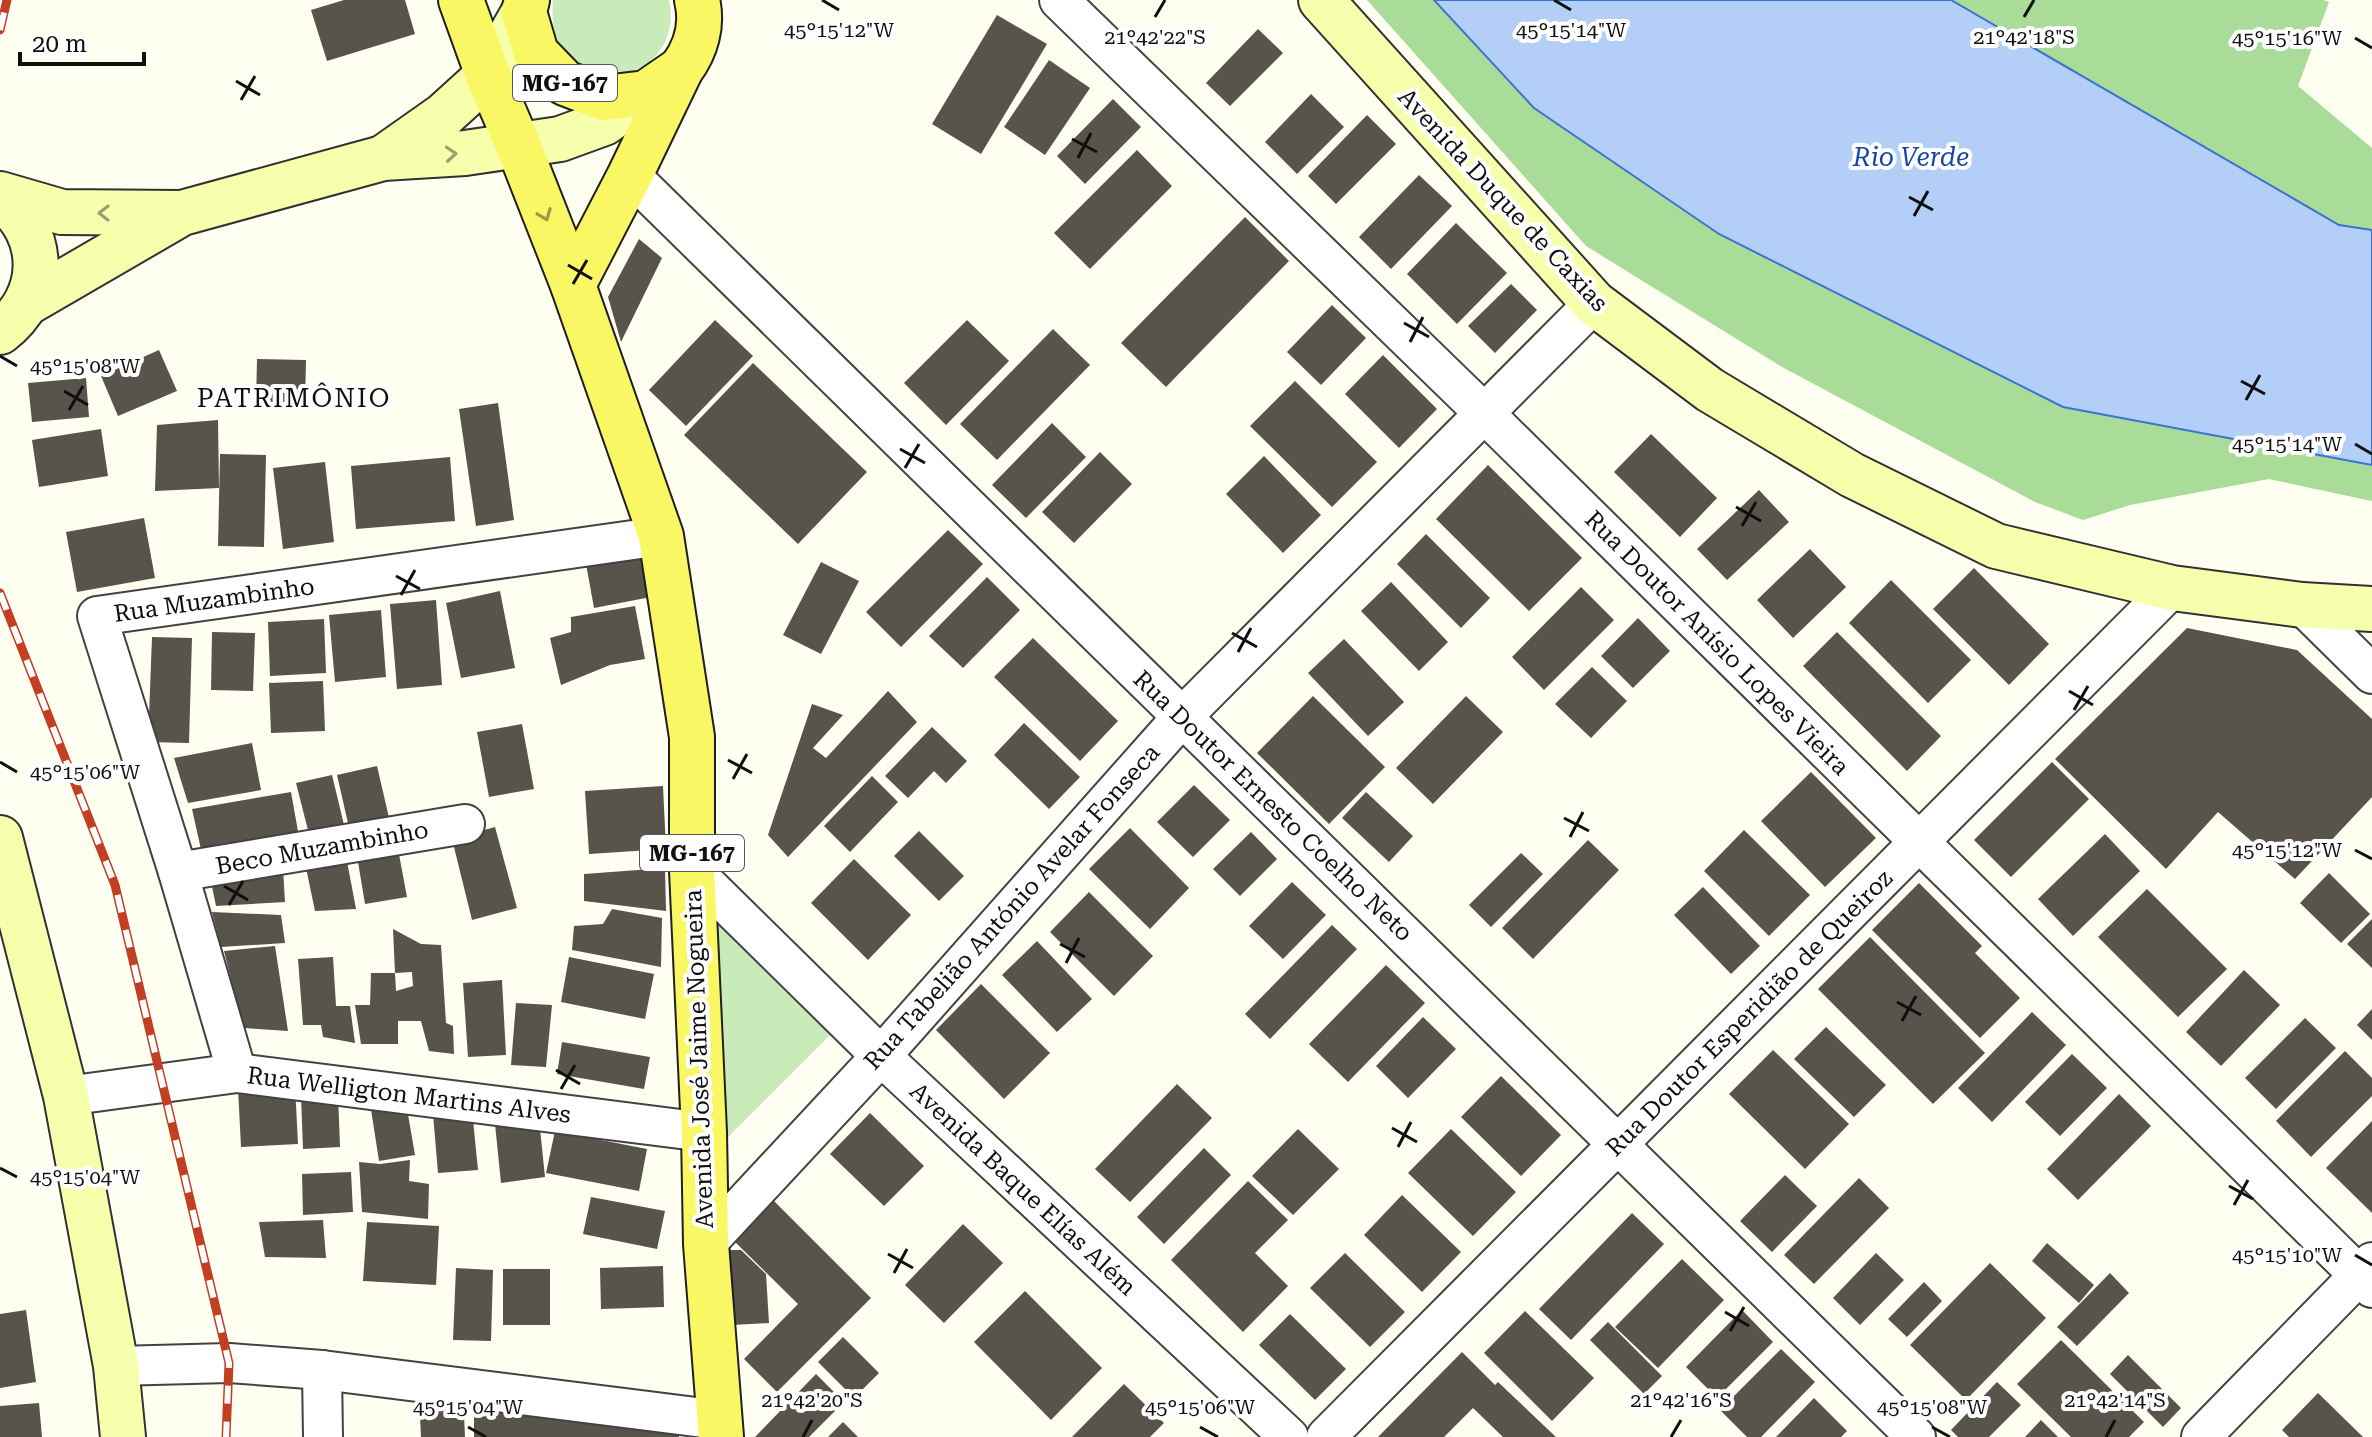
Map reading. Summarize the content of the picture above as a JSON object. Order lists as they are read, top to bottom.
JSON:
{
  "streets": {
    "main road": ["MG-167", "Avenida José Jaime Nogueira"],
    "street": [
      "Avenida Duque de Caxias",
      "Rua Muzambinho",
      "Rua Doutor Anísio Lopes Vieira",
      "Rua Doutor Ernesto Coelho Neto",
      "Beco Muzambinho",
      "Rua Tabelião António Avelar Fonseca",
      "Rua Doutor Esperidião de Queiroz",
      "Rua Welligton Martins Alves",
      "Avenida Baque Elías Além"
    ]
  },
  "crossings": [
    ["Avenida Duque de Caxias", "Rua Tabelião António Avelar Fonseca"],
    ["Avenida Duque de Caxias", "Rua Doutor Esperidião de Queiroz"],
    ["Rua Muzambinho", "Beco Muzambinho"],
    ["Rua Muzambinho", "Avenida José Jaime Nogueira"],
    ["Rua Muzambinho", "Rua Welligton Martins Alves"],
    ["Rua Doutor Anísio Lopes Vieira", "Rua Tabelião António Avelar Fonseca"],
    ["Rua Doutor Anísio Lopes Vieira", "Rua Doutor Esperidião de Queiroz"],
    ["Rua Doutor Ernesto Coelho Neto", "Rua Tabelião António Avelar Fonseca"],
    ["Rua Doutor Ernesto Coelho Neto", "Rua Doutor Esperidião de Queiroz"],
    ["Rua Tabelião António Avelar Fonseca", "Avenida José Jaime Nogueira"],
    ["Rua Tabelião António Avelar Fonseca", "Avenida Baque Elías Além"],
    ["Avenida José Jaime Nogueira", "Rua Welligton Martins Alves"],
    ["Avenida José Jaime Nogueira", "Avenida Baque Elías Além"]
  ],
  "districts": ["PATRIMÔNIO"],
  "water": ["Rio Verde"],
  "scale_bar": "20 m",
  "coordinates": [
    "45°15'12\"W",
    "45°15'14\"W",
    "21°42'22\"S",
    "21°42'18\"S",
    "45°15'16\"W",
    "45°15'08\"W",
    "45°15'06\"W",
    "45°15'04\"W",
    "45°15'10\"W",
    "21°42'20\"S",
    "21°42'16\"S",
    "21°42'14\"S"
  ]
}
